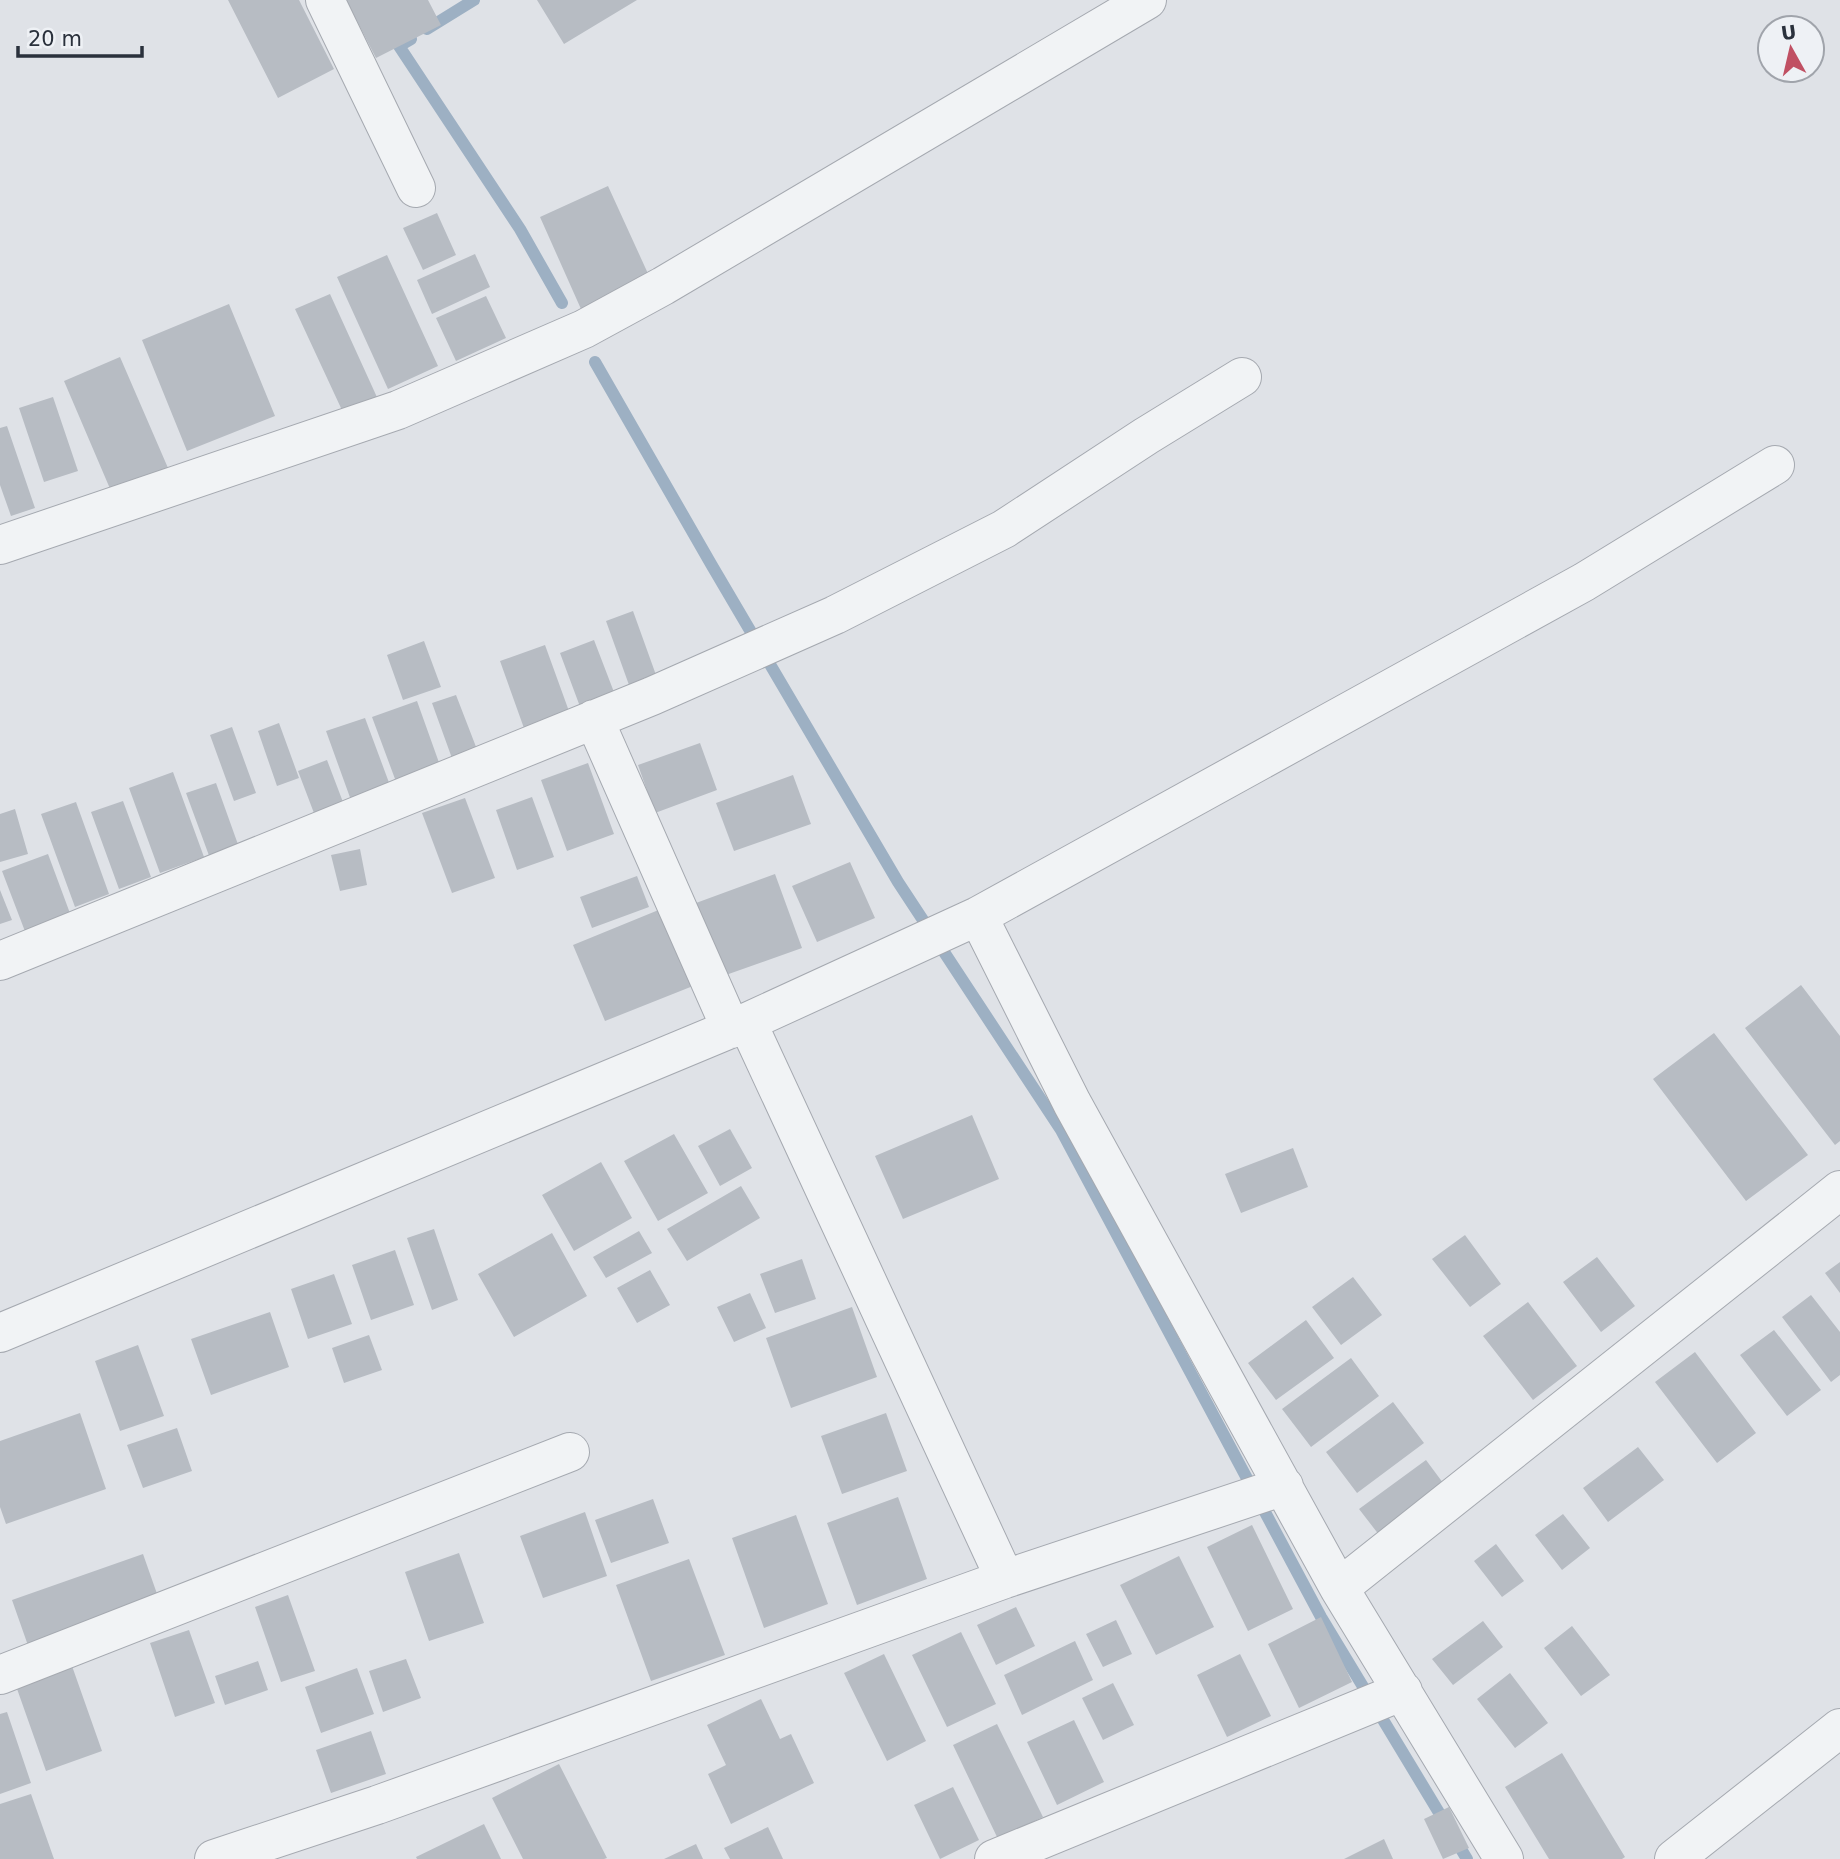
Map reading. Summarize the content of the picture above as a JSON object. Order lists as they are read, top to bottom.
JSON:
{
  "scale_bar": "20 m",
  "north": "top"
}
